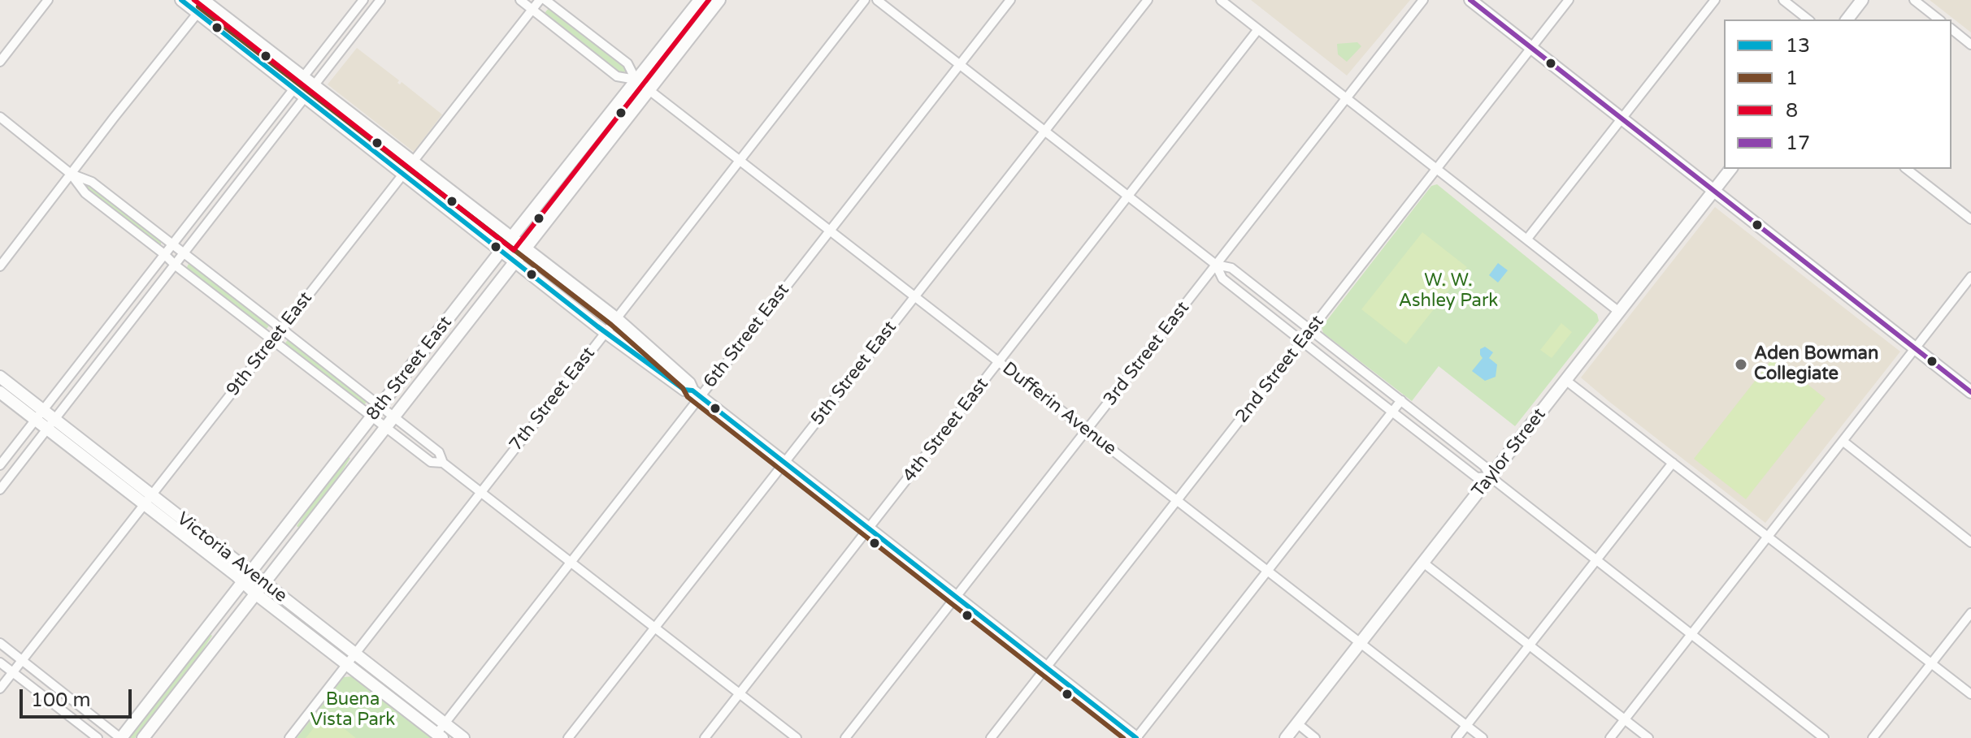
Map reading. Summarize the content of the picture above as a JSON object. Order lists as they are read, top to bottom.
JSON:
{
  "streets": {
    "main road": ["8th Street East", "Taylor Street", "Victoria Avenue"],
    "street": [
      "6th Street East",
      "9th Street East",
      "3rd Street East",
      "2nd Street East",
      "5th Street East",
      "7th Street East",
      "Dufferin Avenue",
      "4th Street East"
    ]
  },
  "crossings": [
    ["6th Street East", "Dufferin Avenue"],
    ["6th Street East", "Victoria Avenue"],
    ["9th Street East", "Dufferin Avenue"],
    ["9th Street East", "Victoria Avenue"],
    ["3rd Street East", "Dufferin Avenue"],
    ["8th Street East", "Dufferin Avenue"],
    ["8th Street East", "Victoria Avenue"],
    ["2nd Street East", "Dufferin Avenue"],
    ["5th Street East", "Dufferin Avenue"],
    ["7th Street East", "Dufferin Avenue"],
    ["7th Street East", "Victoria Avenue"],
    ["Dufferin Avenue", "4th Street East"],
    ["Dufferin Avenue", "Taylor Street"]
  ],
  "parks": ["W. W. Ashley Park", "Buena Vista Park"],
  "places": ["Aden Bowman Collegiate"],
  "lines": [
    "transit line 13",
    "transit line 8",
    "transit line 17",
    "transit line 1"
  ],
  "legend": [
    "13",
    "1",
    "8",
    "17"
  ],
  "scale_bar": "100 m"
}
